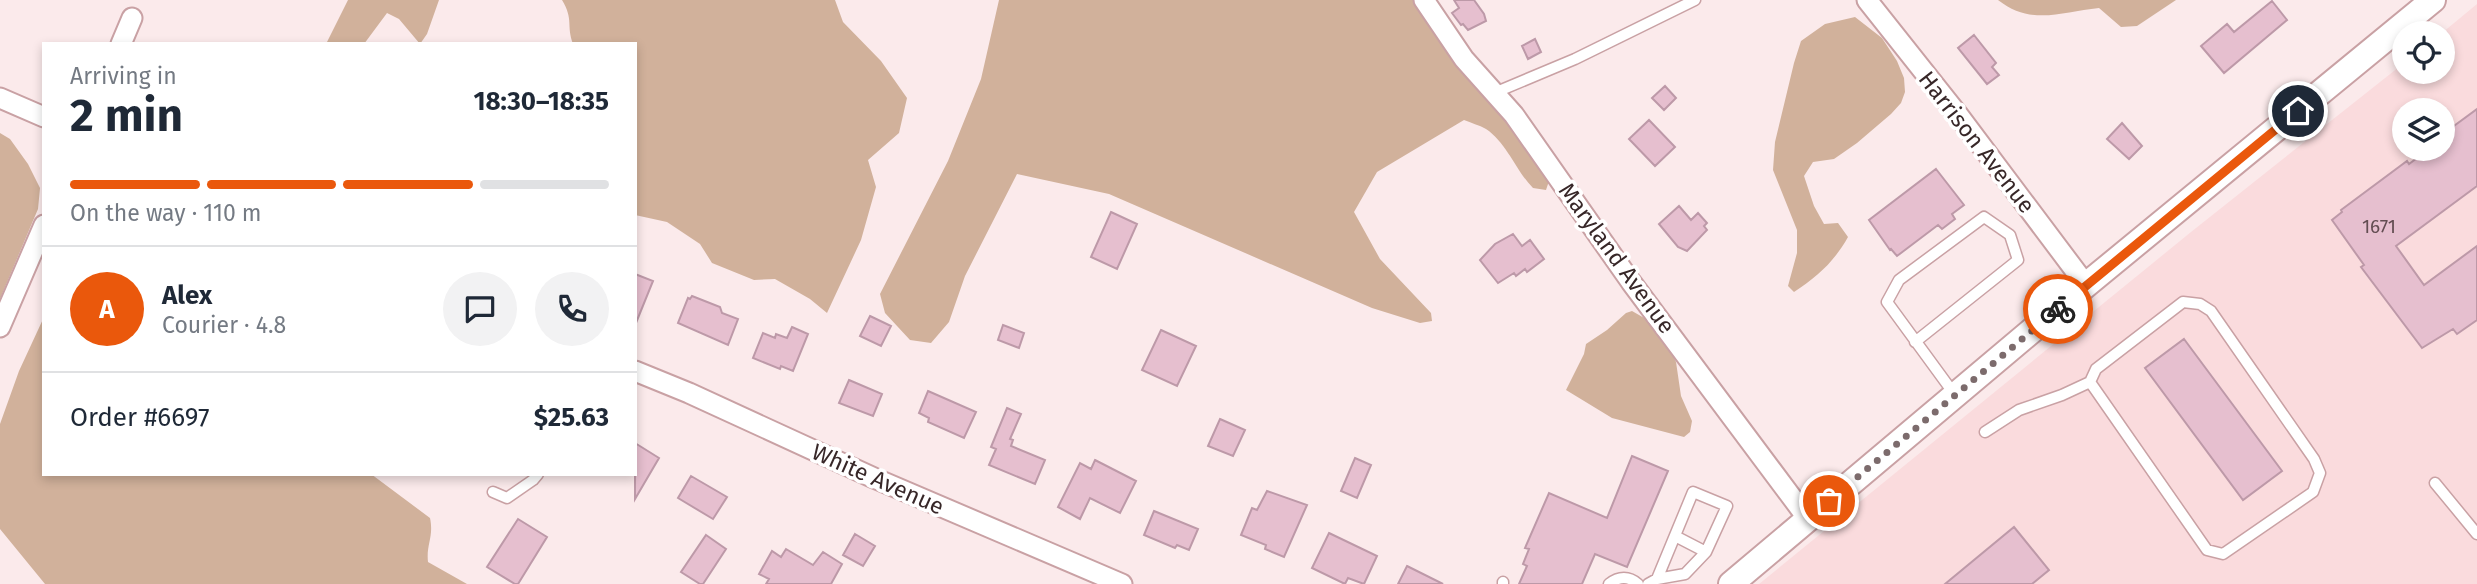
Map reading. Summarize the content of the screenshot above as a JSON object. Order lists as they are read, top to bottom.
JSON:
{
  "streets": {
    "street": ["Harrison Avenue", "Maryland Avenue", "White Avenue"]
  },
  "house_numbers": ["1671"],
  "page": {
    "heading": ["2 min", "Arriving in", "18:30–18:35"],
    "panel": [
      "Alex",
      "Courier · 4.8",
      "Order #6697",
      "$25.63"
    ],
    "bar": "On the way · 110 m",
    "round": "A"
  }
}
